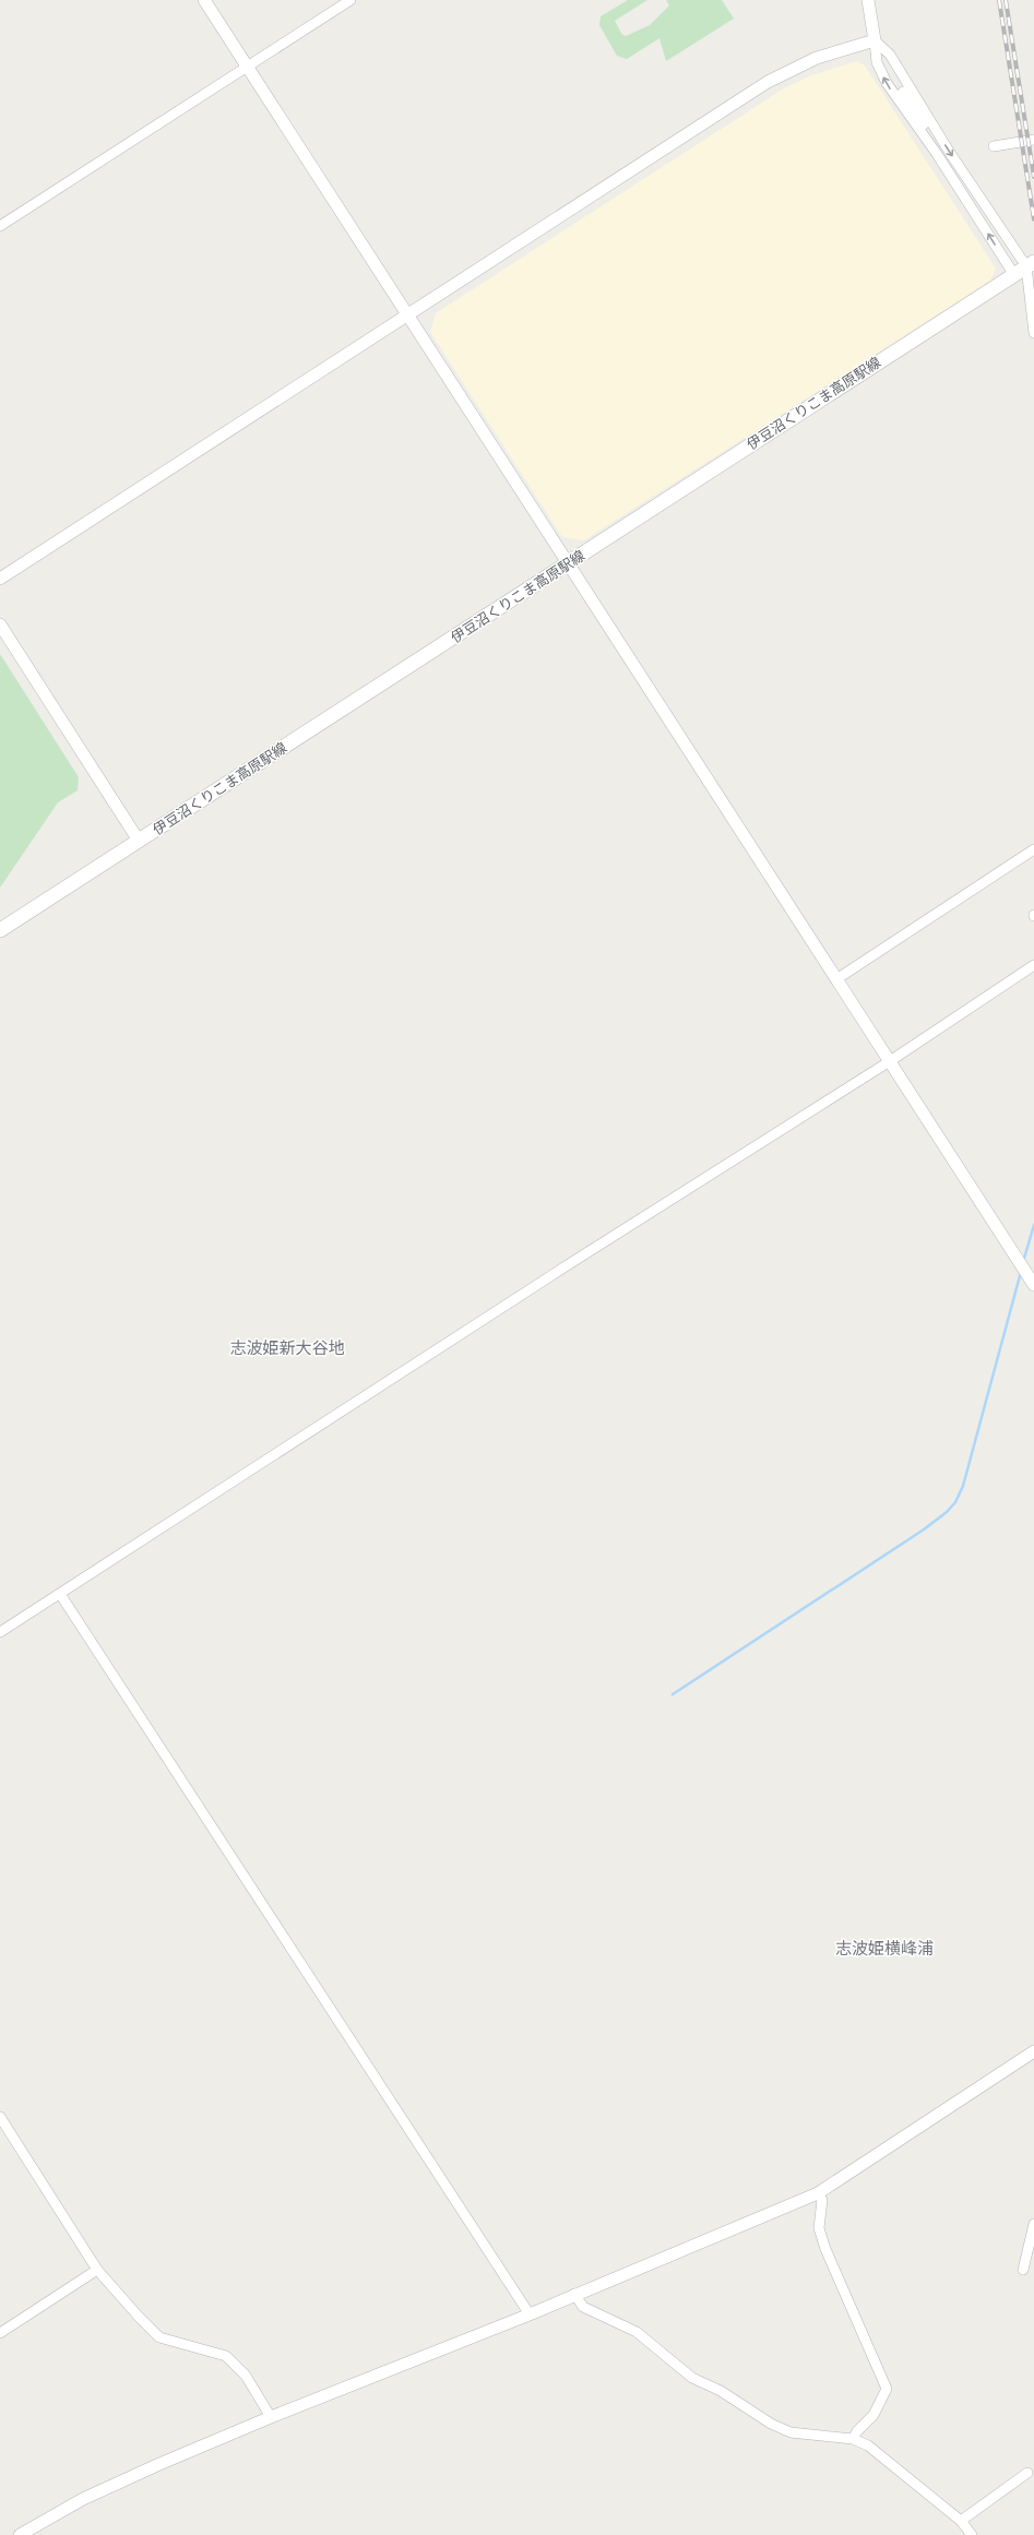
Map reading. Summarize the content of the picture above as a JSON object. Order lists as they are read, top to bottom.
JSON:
{
  "streets": {
    "main road": ["伊豆沼くりこま高原駅線"]
  },
  "districts": ["志波姫新大谷地", "志波姫横峰浦"]
}
